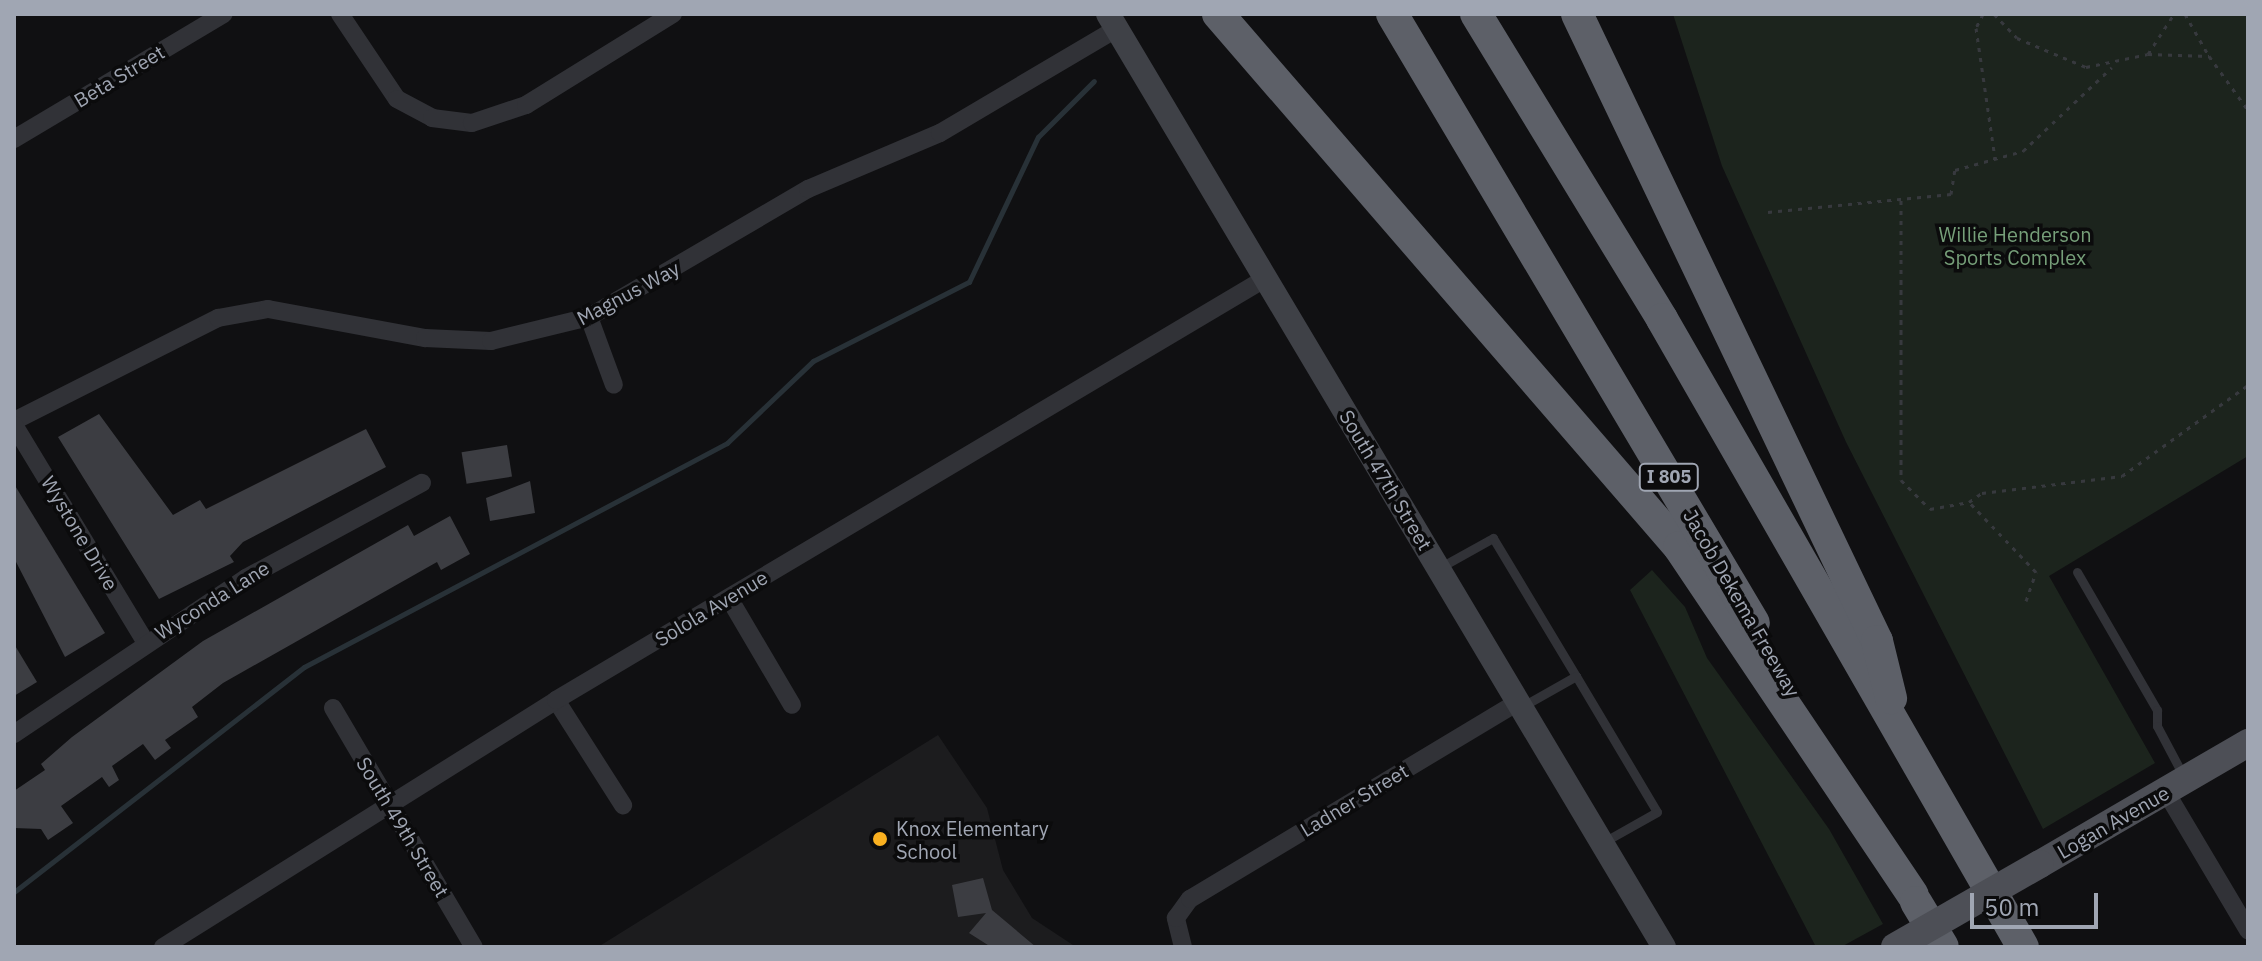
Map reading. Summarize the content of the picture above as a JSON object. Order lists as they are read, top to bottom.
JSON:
{
  "streets": {
    "highway": ["I 805", "Jacob Dekema Freeway"],
    "main road": ["South 47th Street", "Logan Avenue"],
    "street": [
      "Beta Street",
      "Magnus Way",
      "Wystone Drive",
      "Wyconda Lane",
      "Solola Avenue",
      "Ladner Street",
      "South 49th Street"
    ]
  },
  "crossings": [
    ["Magnus Way", "South 47th Street"],
    ["Magnus Way", "Wystone Drive"],
    ["South 47th Street", "Solola Avenue"],
    ["South 47th Street", "Ladner Street"],
    ["Wystone Drive", "Wyconda Lane"],
    ["Solola Avenue", "South 49th Street"]
  ],
  "parks": ["Willie Henderson Sports Complex"],
  "places": ["Knox Elementary School"],
  "scale_bar": "50 m"
}
